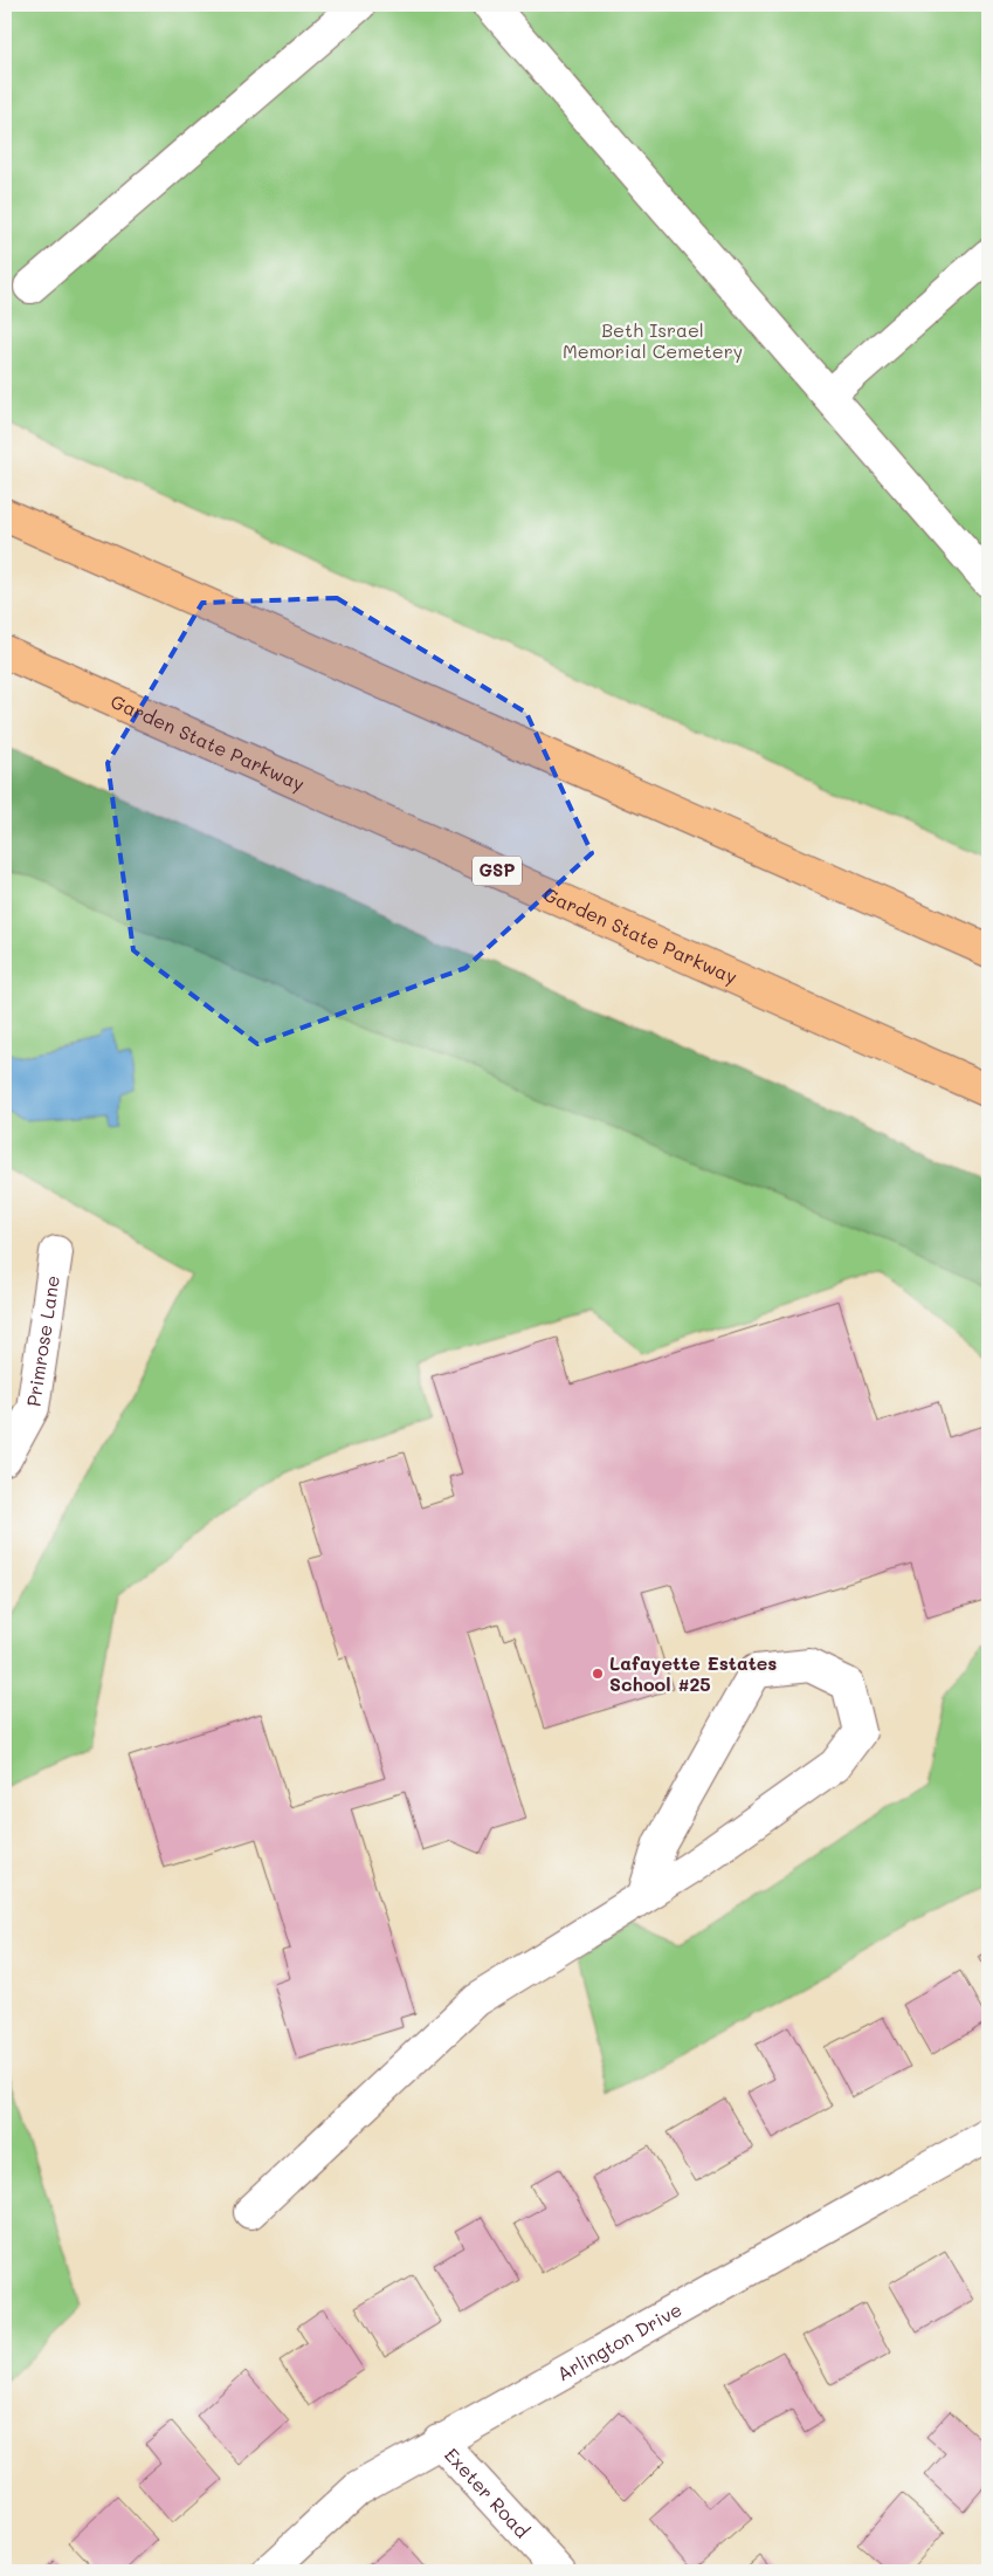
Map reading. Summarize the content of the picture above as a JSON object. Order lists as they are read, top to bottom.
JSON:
{
  "streets": {
    "highway": ["Garden State Parkway", "GSP"],
    "street": ["Primrose Lane", "Arlington Drive", "Exeter Road"]
  },
  "crossings": [
    ["Arlington Drive", "Exeter Road"]
  ],
  "parks": ["Beth Israel Memorial Cemetery"],
  "places": ["Lafayette Estates School #25"]
}
